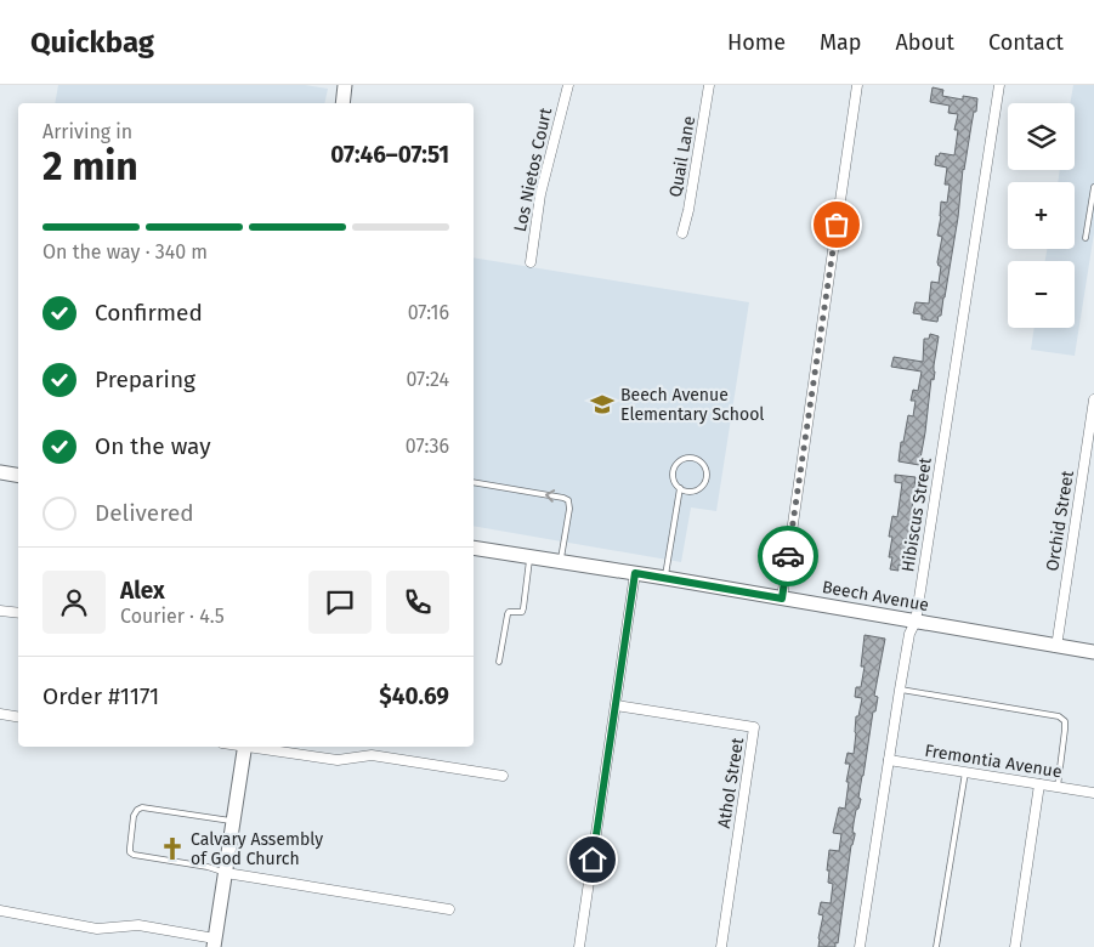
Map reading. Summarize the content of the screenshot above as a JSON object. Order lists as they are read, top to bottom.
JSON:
{
  "streets": {
    "main road": ["Beech Avenue"],
    "street": [
      "Quail Lane",
      "Los Nietos Court",
      "Hibiscus Street",
      "Orchid Street",
      "Fremontia Avenue",
      "Athol Street"
    ]
  },
  "crossings": [
    ["Hibiscus Street", "Beech Avenue"],
    ["Hibiscus Street", "Fremontia Avenue"],
    ["Orchid Street", "Beech Avenue"]
  ],
  "places": {
    "school or university": ["Beech Avenue Elementary School"],
    "church": ["Calvary Assembly of God Church"]
  },
  "page": {
    "header": "Quickbag",
    "nav": [
      "Home",
      "Map",
      "About",
      "Contact"
    ],
    "map_buttons": ["+", "−"],
    "heading": ["2 min", "Arriving in", "07:46–07:51"],
    "panel": [
      "Alex",
      "Courier · 4.5",
      "Order #1171",
      "$40.69"
    ],
    "bar": "On the way · 340 m",
    "list": [
      ["Confirmed", "07:16"],
      ["Preparing", "07:24"],
      ["On the way", "07:36"],
      "Delivered"
    ]
  }
}
